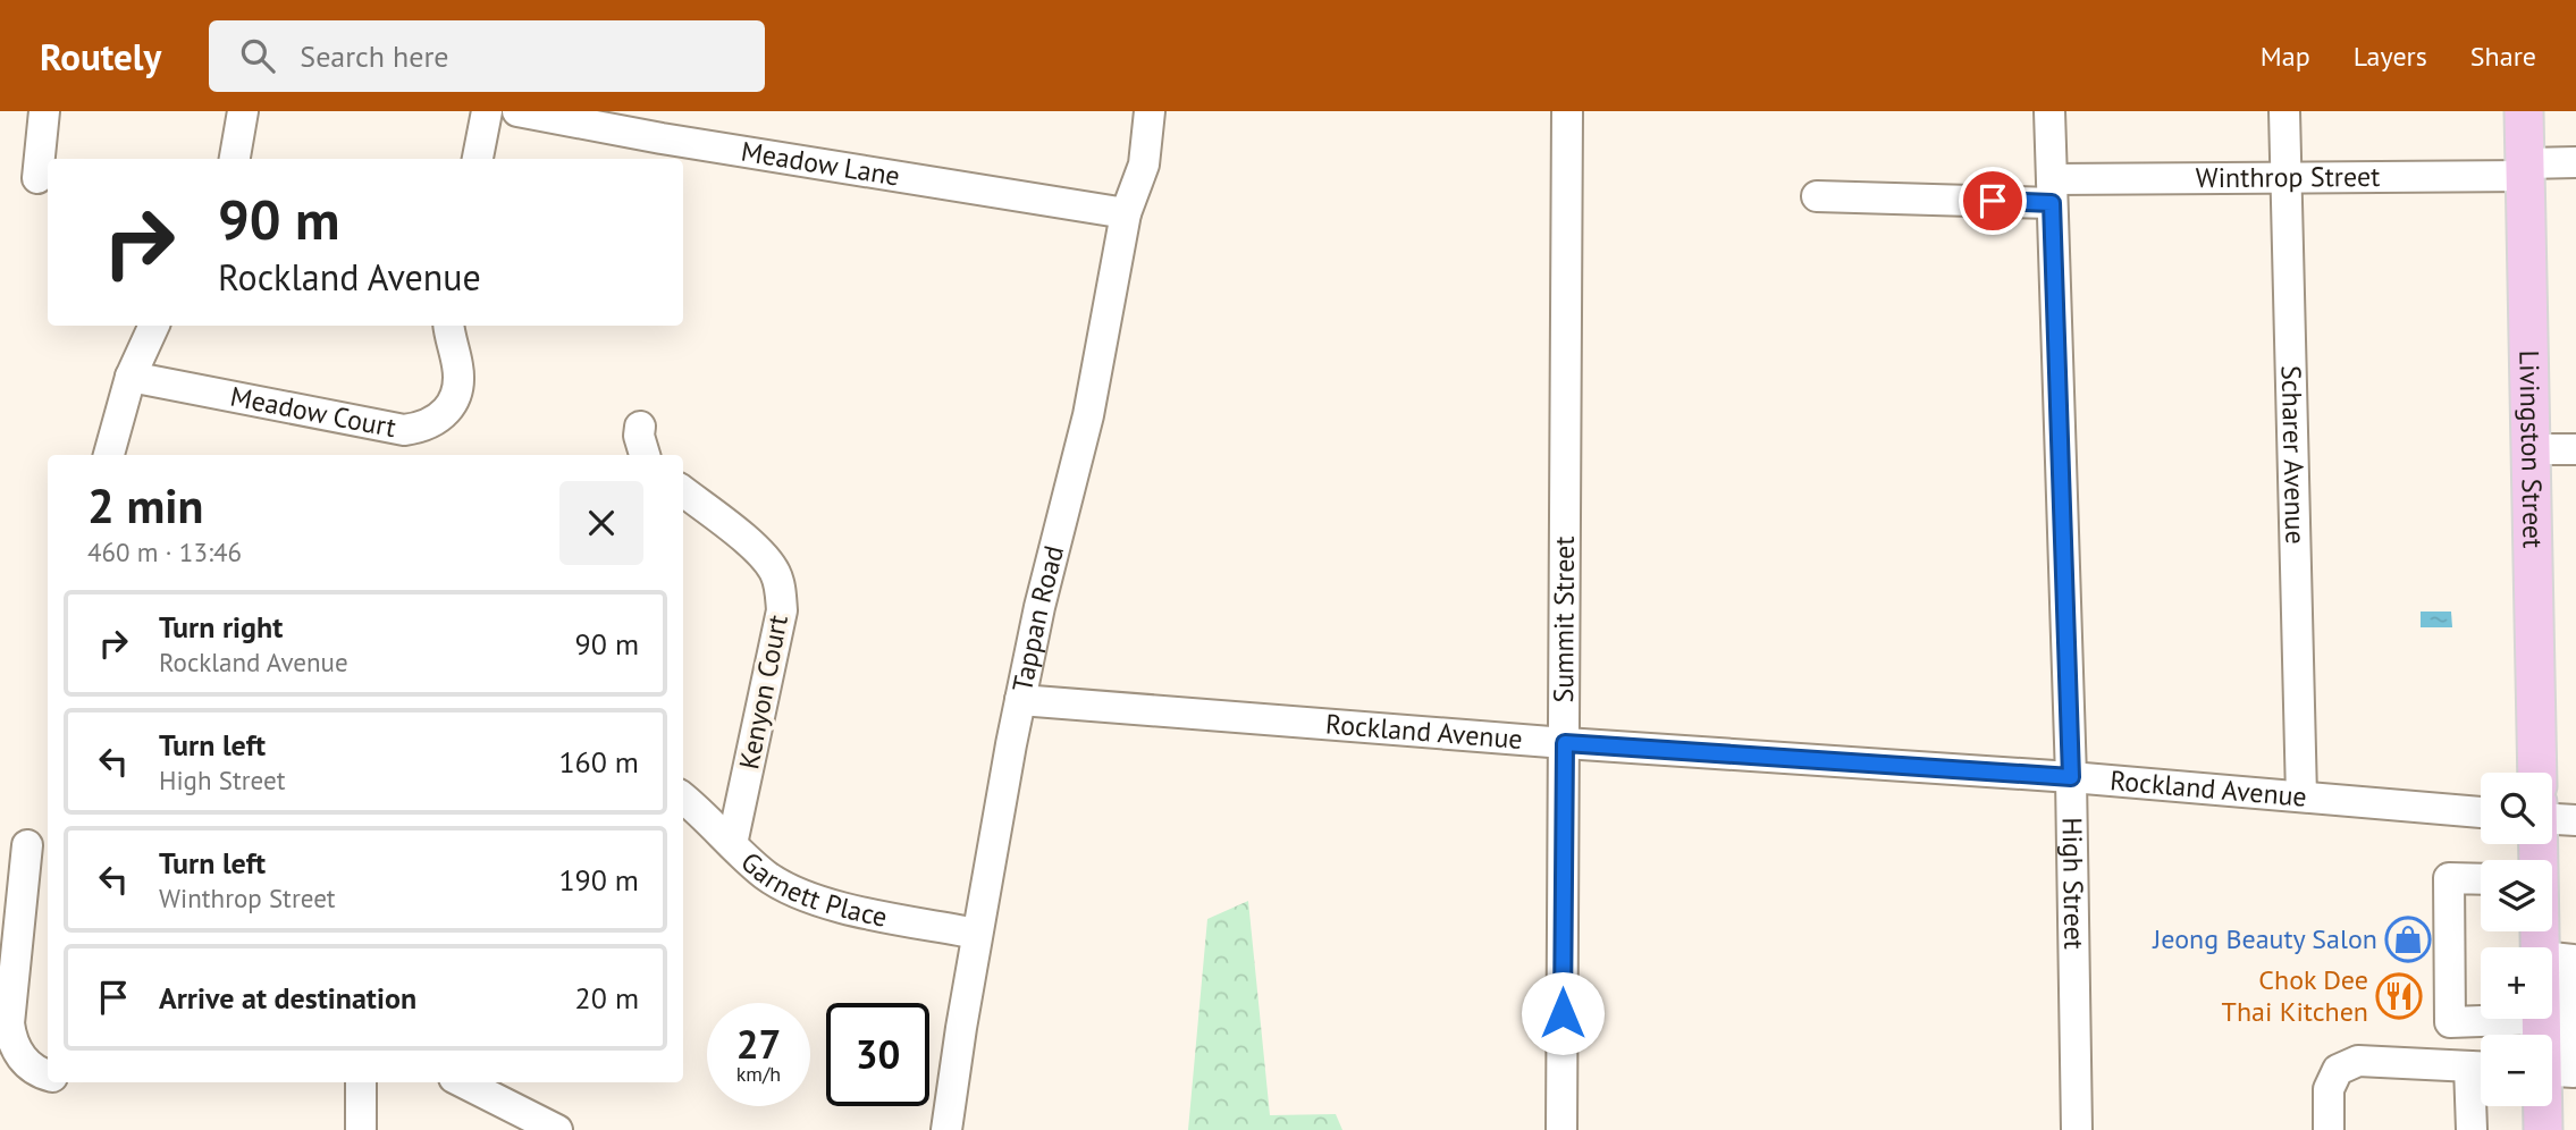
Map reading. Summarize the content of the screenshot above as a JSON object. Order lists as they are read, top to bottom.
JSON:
{
  "streets": {
    "main road": ["Livingston Street"],
    "street": [
      "Meadow Lane",
      "Winthrop Street",
      "Meadow Court",
      "Scharer Avenue",
      "Tappan Road",
      "Summit Street",
      "Kenyon Court",
      "Rockland Avenue",
      "Garnett Place",
      "High Street"
    ]
  },
  "crossings": [
    ["Meadow Lane", "Tappan Road"],
    ["Winthrop Street", "Livingston Street"],
    ["Winthrop Street", "Scharer Avenue"],
    ["Winthrop Street", "High Street"],
    ["Scharer Avenue", "Rockland Avenue"],
    ["Tappan Road", "Rockland Avenue"],
    ["Tappan Road", "Garnett Place"],
    ["Summit Street", "Rockland Avenue"],
    ["Kenyon Court", "Garnett Place"],
    ["Rockland Avenue", "High Street"]
  ],
  "places": {
    "shop": ["Jeong Beauty Salon"],
    "restaurant": ["Chok Dee Thai Kitchen"]
  },
  "page": {
    "header": "Routely",
    "search": "Search here",
    "nav": ["Map", "Layers", "Share"],
    "turn": ["90 m", "Rockland Avenue"],
    "heading": ["2 min", "460 m · 13:46"],
    "list": [
      {
        "name": "Turn right",
        "note": "Rockland Avenue",
        "value": "90 m"
      },
      {
        "name": "Turn left",
        "note": "High Street",
        "value": "160 m"
      },
      {
        "name": "Turn left",
        "note": "Winthrop Street",
        "value": "190 m"
      },
      {
        "name": "Arrive at destination",
        "value": "20 m"
      }
    ],
    "map_buttons": ["+", "−"],
    "speed": "27 km/h",
    "limit": "30"
  }
}
